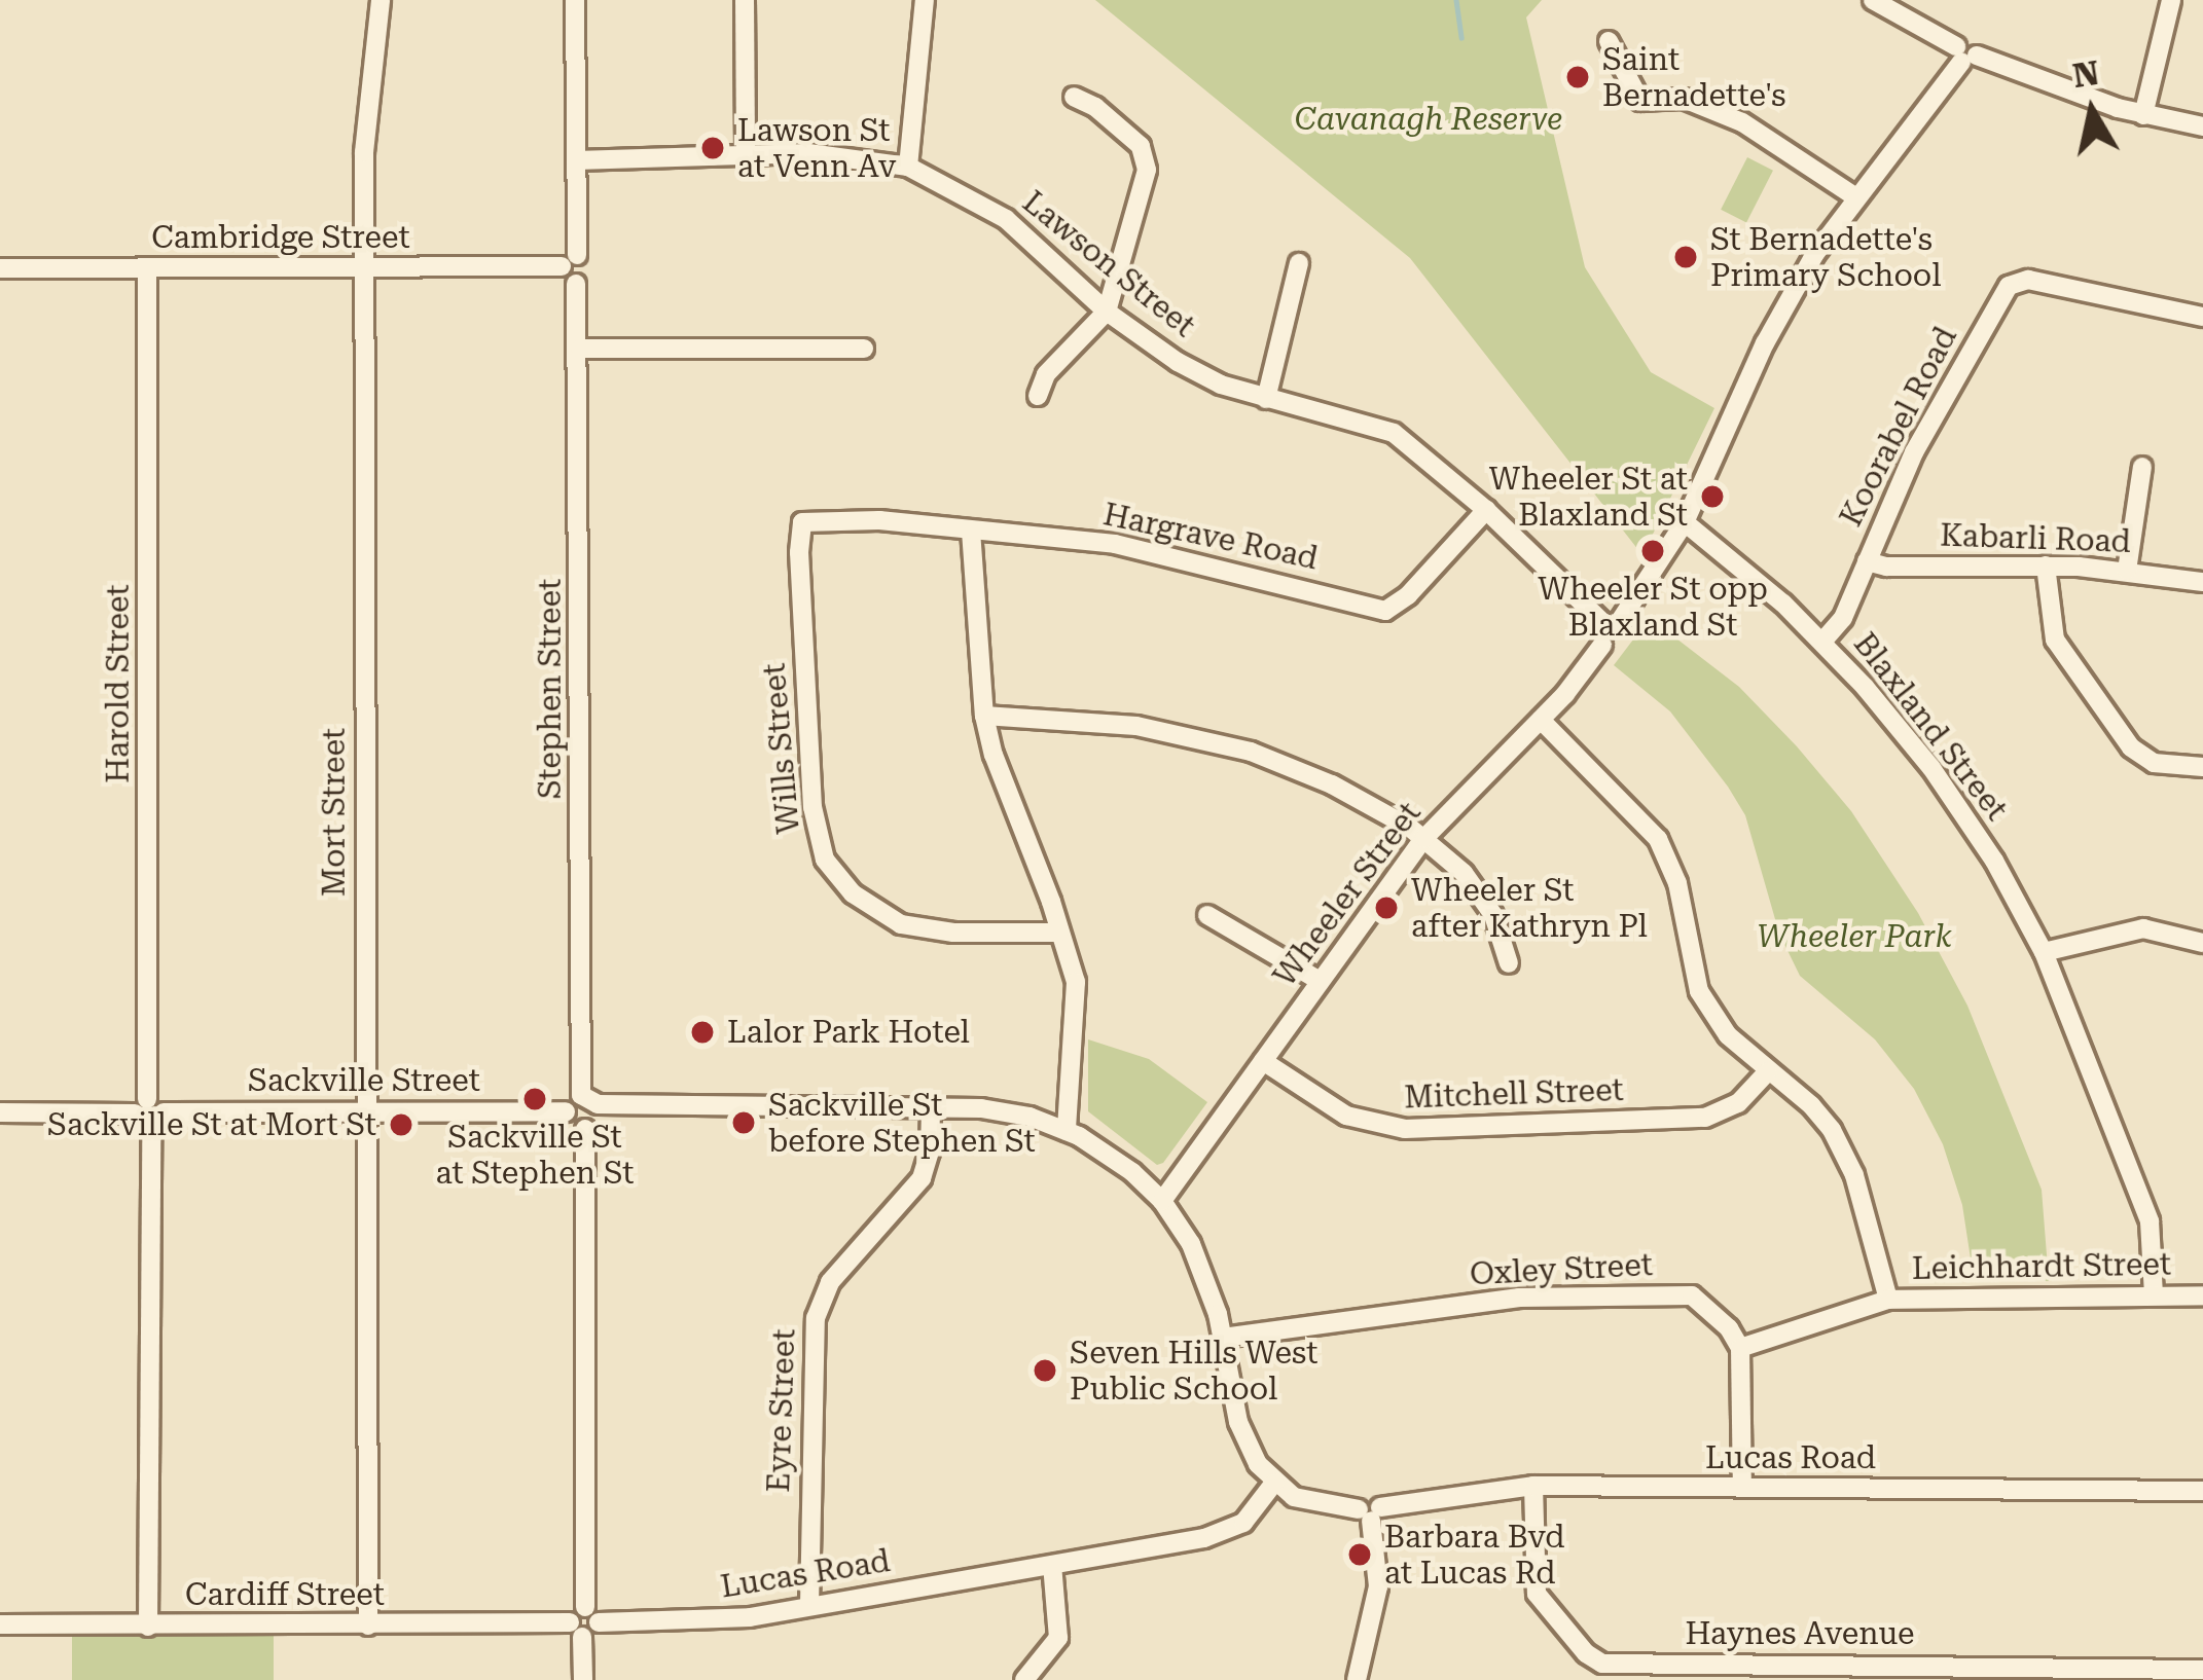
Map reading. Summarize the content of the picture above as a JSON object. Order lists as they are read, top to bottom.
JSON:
{
  "streets": {
    "street": [
      "Cambridge Street",
      "Lawson Street",
      "Koorabel Road",
      "Hargrave Road",
      "Kabarli Road",
      "Harold Street",
      "Stephen Street",
      "Blaxland Street",
      "Wills Street",
      "Mort Street",
      "Wheeler Street",
      "Sackville Street",
      "Mitchell Street",
      "Leichhardt Street",
      "Oxley Street",
      "Eyre Street",
      "Lucas Road",
      "Cardiff Street",
      "Haynes Avenue"
    ]
  },
  "crossings": [
    ["Cambridge Street", "Harold Street"],
    ["Cambridge Street", "Stephen Street"],
    ["Cambridge Street", "Mort Street"],
    ["Lawson Street", "Hargrave Road"],
    ["Lawson Street", "Wheeler Street"],
    ["Koorabel Road", "Kabarli Road"],
    ["Koorabel Road", "Blaxland Street"],
    ["Hargrave Road", "Wills Street"],
    ["Harold Street", "Sackville Street"],
    ["Harold Street", "Cardiff Street"],
    ["Stephen Street", "Sackville Street"],
    ["Stephen Street", "Lucas Road"],
    ["Blaxland Street", "Leichhardt Street"],
    ["Mort Street", "Sackville Street"],
    ["Mort Street", "Cardiff Street"],
    ["Wheeler Street", "Mitchell Street"],
    ["Leichhardt Street", "Oxley Street"],
    ["Eyre Street", "Lucas Road"],
    ["Lucas Road", "Haynes Avenue"]
  ],
  "parks": ["Cavanagh Reserve", "Wheeler Park"],
  "places": [
    "Saint Bernadette's",
    "Lawson St at Venn Av",
    "St Bernadette's Primary School",
    "Wheeler St at Blaxland St",
    "Wheeler St opp Blaxland St",
    "Wheeler St after Kathryn Pl",
    "Lalor Park Hotel",
    "Sackville St at Stephen St",
    "Sackville St before Stephen St",
    "Sackville St at Mort St",
    "Seven Hills West Public School",
    "Barbara Bvd at Lucas Rd"
  ],
  "north": "top"
}
